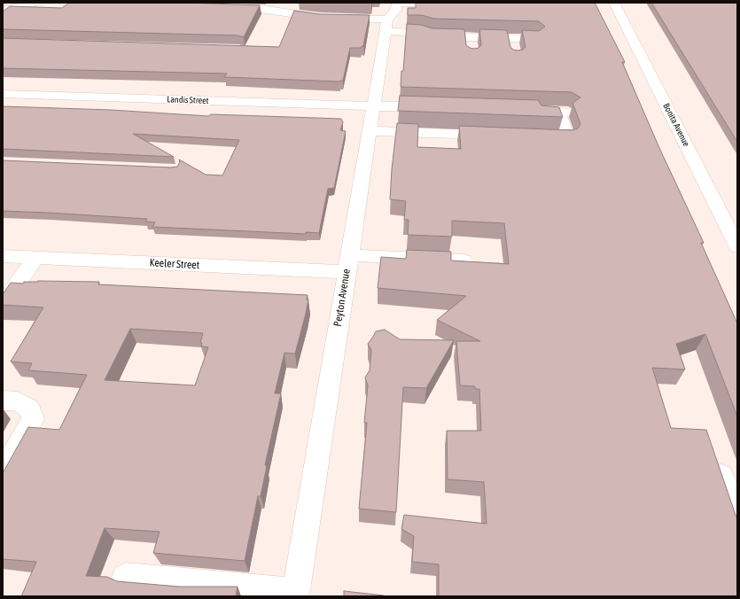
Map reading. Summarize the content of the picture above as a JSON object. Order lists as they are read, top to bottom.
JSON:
{
  "streets": {
    "street": [
      "Landis Street",
      "Bonita Avenue",
      "Keeler Street",
      "Peyton Avenue"
    ]
  },
  "crossings": [
    ["Landis Street", "Peyton Avenue"],
    ["Keeler Street", "Peyton Avenue"]
  ]
}
